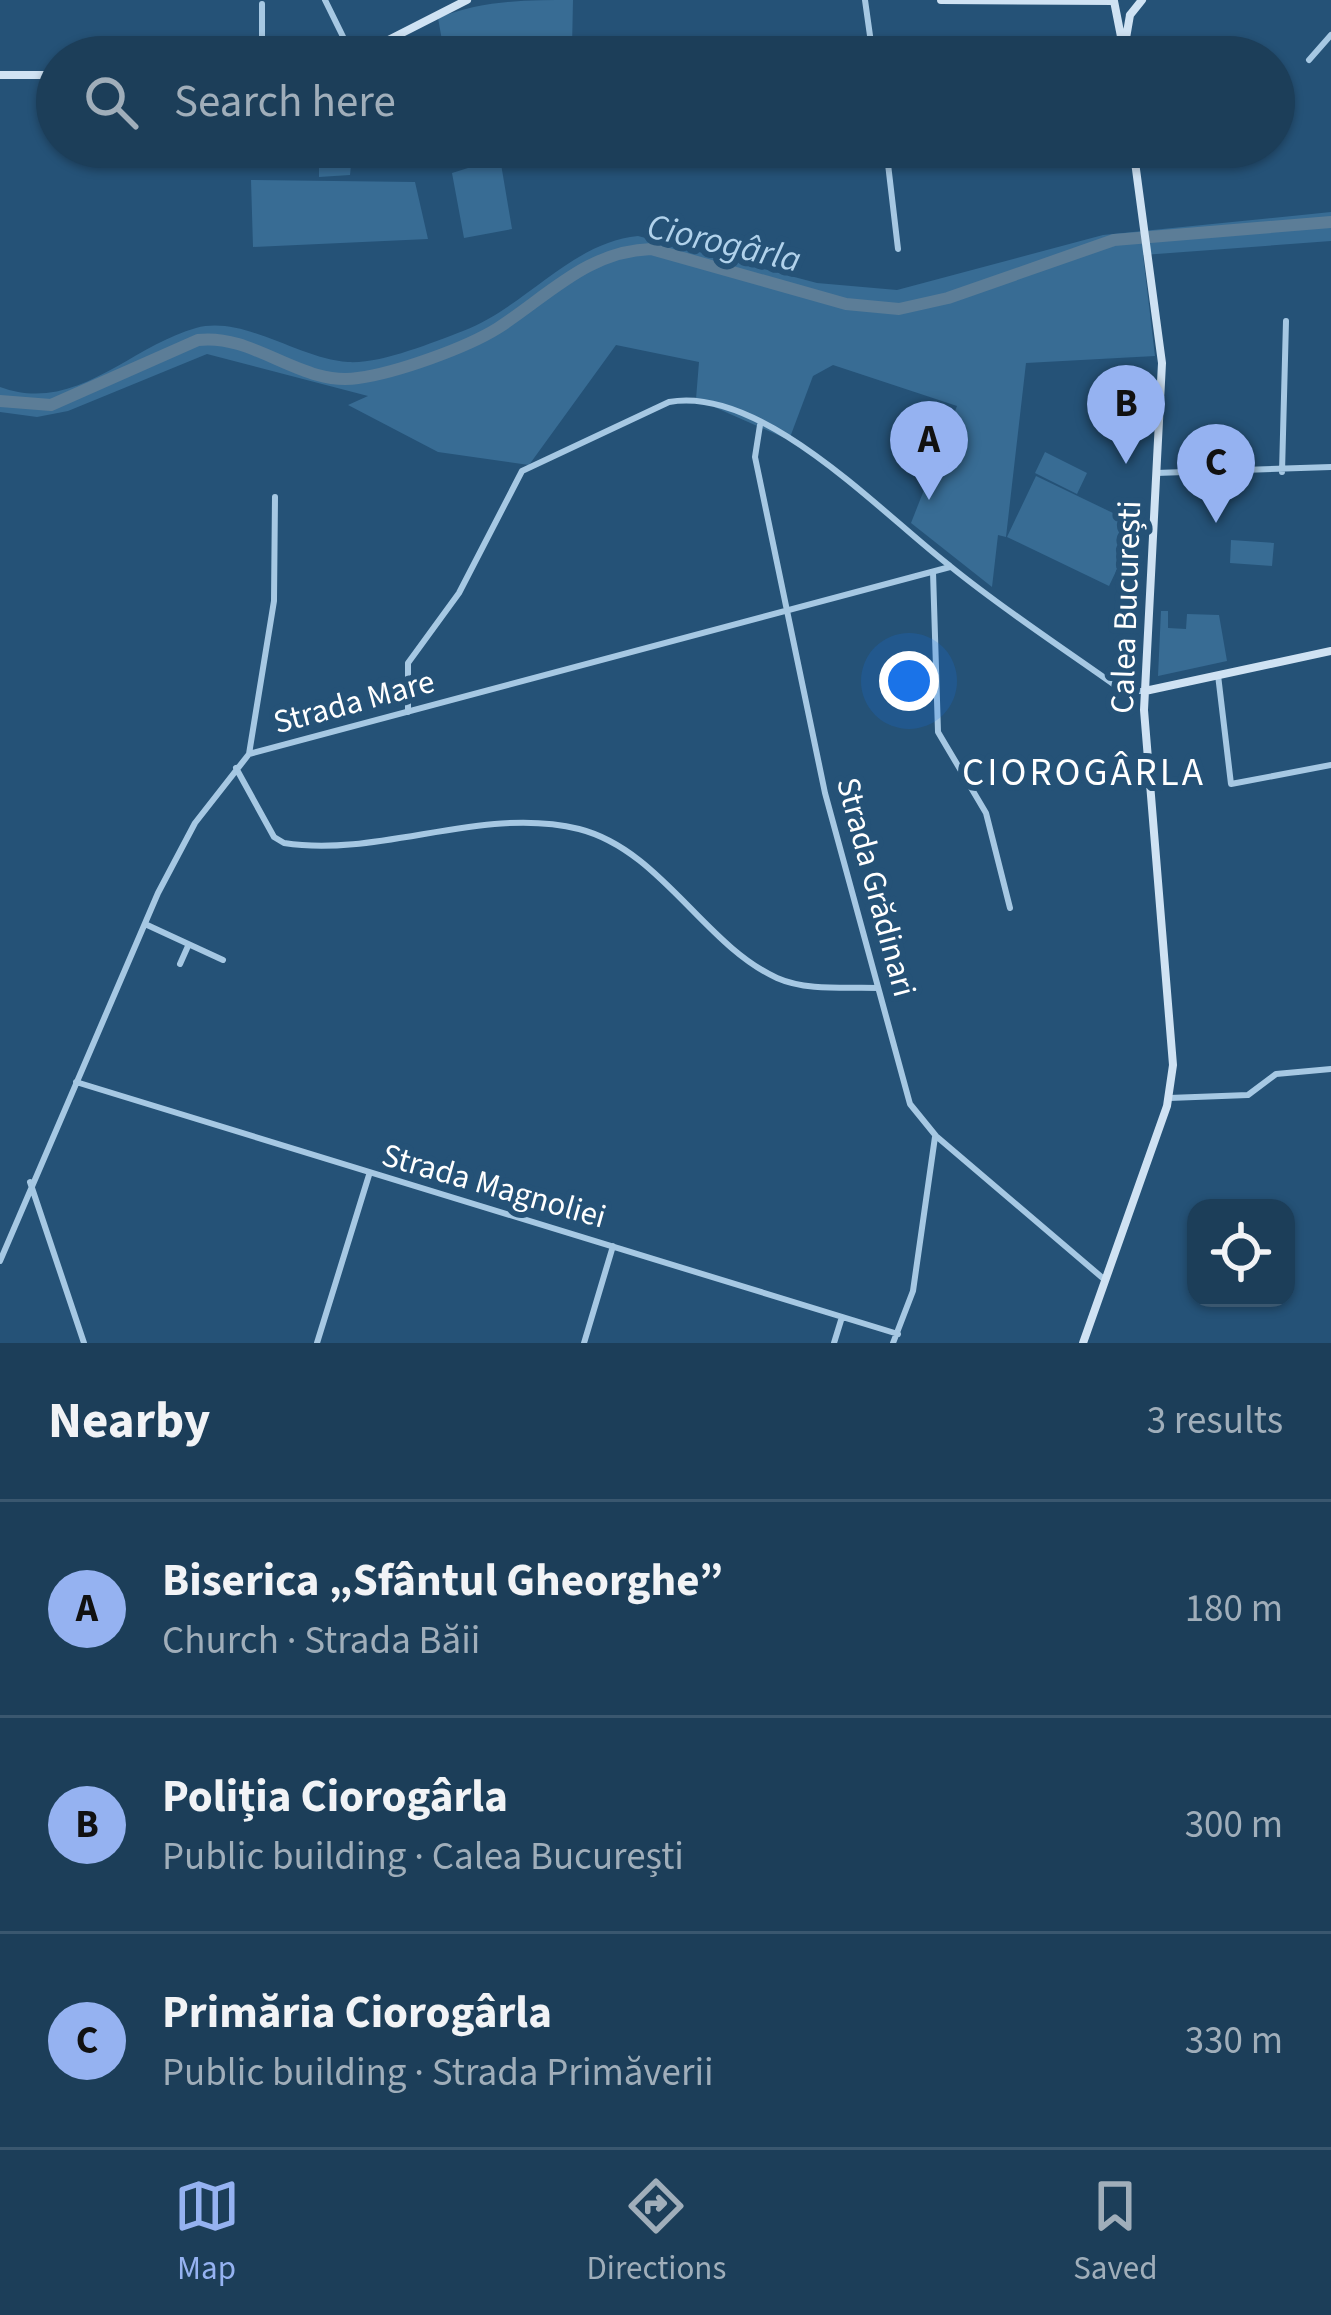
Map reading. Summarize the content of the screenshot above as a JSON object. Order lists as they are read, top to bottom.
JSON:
{
  "streets": {
    "main road": ["Calea București"],
    "street": ["Strada Mare", "Strada Grădinari", "Strada Magnoliei"]
  },
  "crossings": [
    ["Calea București", "Strada Grădinari"],
    ["Strada Mare", "Strada Grădinari"],
    ["Strada Mare", "Strada Magnoliei"]
  ],
  "districts": ["CIOROGÂRLA"],
  "water": ["Ciorogârla"],
  "page": {
    "search": "Search here",
    "pins": ["B", "A", "C"],
    "heading": ["Nearby", "3 results"],
    "list": [
      {
        "mark": "A",
        "name": "Biserica „Sfântul Gheorghe”",
        "note": "Church · Strada Băii",
        "value": "180 m"
      },
      {
        "mark": "B",
        "name": "Poliția Ciorogârla",
        "note": "Public building · Calea București",
        "value": "300 m"
      },
      {
        "mark": "C",
        "name": "Primăria Ciorogârla",
        "note": "Public building · Strada Primăverii",
        "value": "330 m"
      }
    ],
    "nav": ["Map", "Directions", "Saved"]
  }
}
